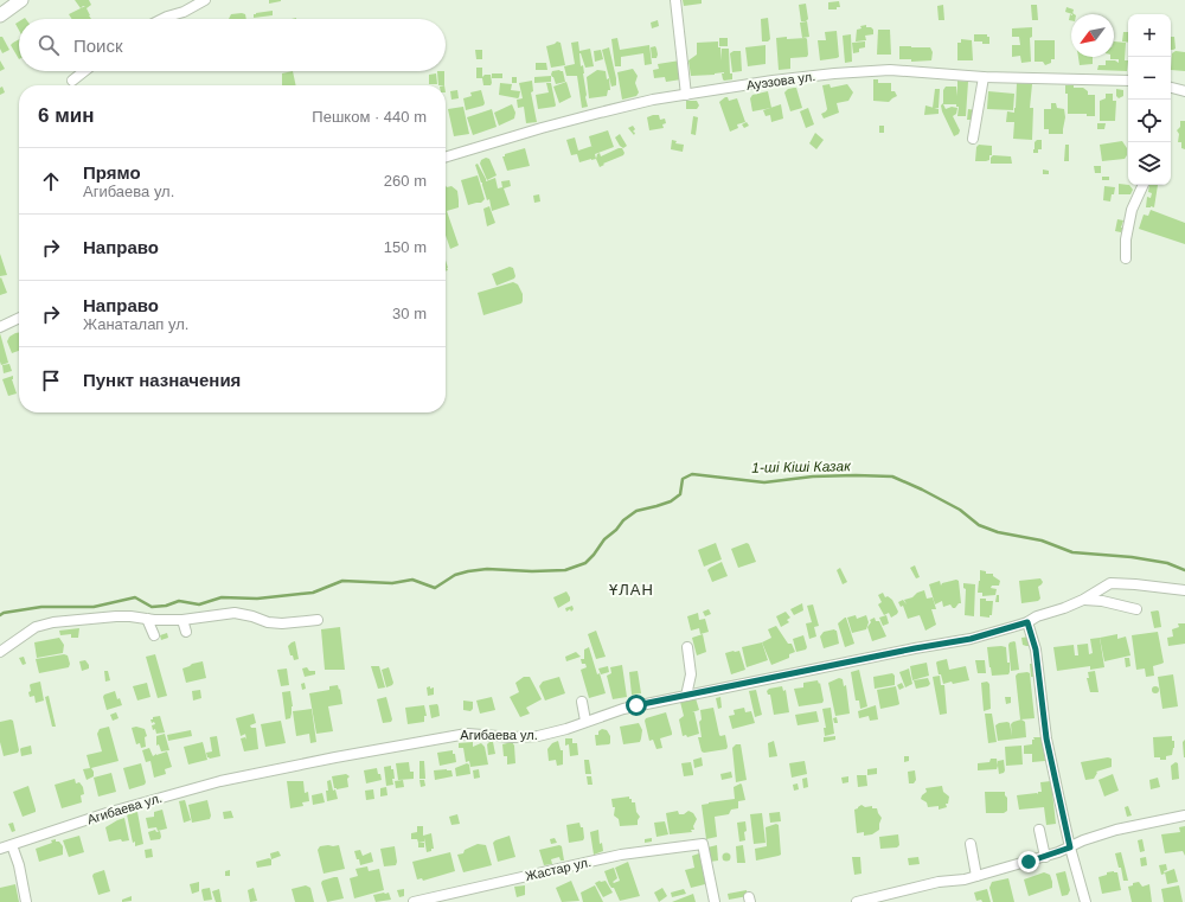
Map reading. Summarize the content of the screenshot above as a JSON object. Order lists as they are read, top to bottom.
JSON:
{
  "streets": {
    "street": ["Ауэзова ул.", "Агибаева ул.", "Жастар ул."]
  },
  "districts": ["ҰЛАН"],
  "water": ["1-ші Кіші Казак"],
  "north": "bottom left",
  "page": {
    "map_buttons": ["+", "−"],
    "search": "Поиск",
    "heading": ["6 мин", "Пешком · 440 m"],
    "list": [
      ["Прямо", "Агибаева ул.", "260 m"],
      ["Направо", "150 m"],
      ["Направо", "Жанаталап ул.", "30 m"],
      "Пункт назначения"
    ]
  }
}
